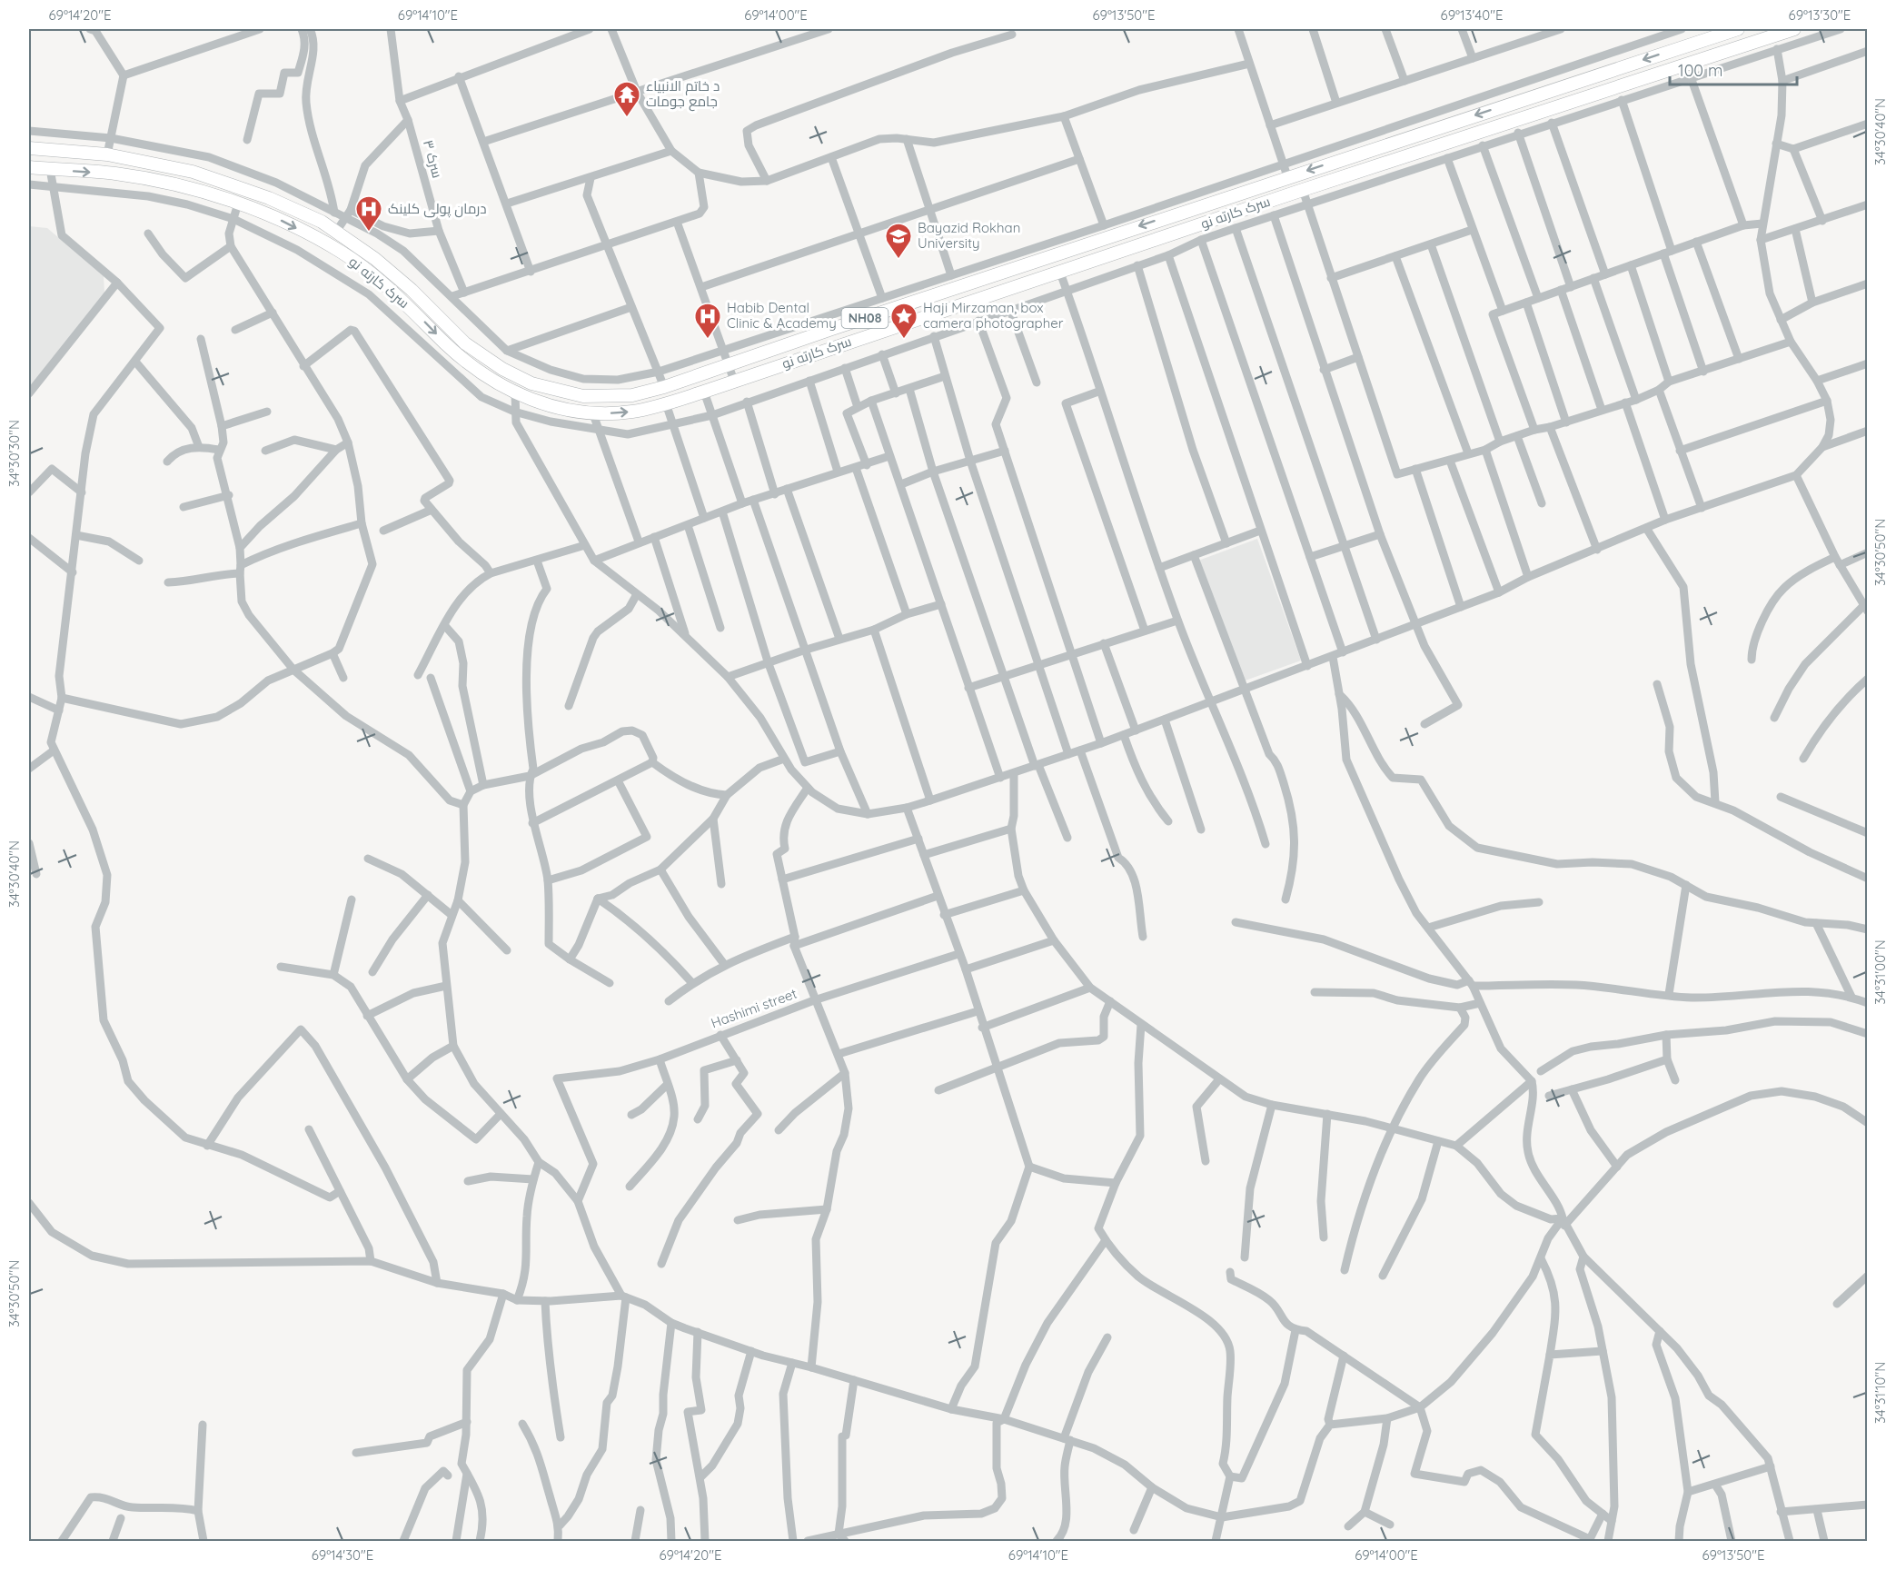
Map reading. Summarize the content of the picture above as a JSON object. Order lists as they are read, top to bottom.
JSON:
{
  "streets": {
    "highway": ["سرک کارته نو", "NH08"],
    "street": ["سرک ۳", "Hashimi street"]
  },
  "places": {
    "temple": ["د خاتم الانبیاء جامع جومات"],
    "hospital": ["درمان پولی کلینک", "Habib Dental Clinic & Academy"],
    "school or university": ["Bayazid Rokhan University"],
    "place": ["Haji Mirzaman, box camera photographer"]
  },
  "scale_bar": "100 m",
  "coordinates": [
    "69°14'20\"E",
    "69°14'10\"E",
    "69°14'00\"E",
    "69°13'50\"E",
    "69°13'40\"E",
    "69°13'30\"E",
    "34°30'40\"N",
    "34°30'30\"N",
    "34°30'50\"N",
    "34°31'00\"N",
    "34°31'10\"N",
    "69°14'30\"E"
  ]
}
